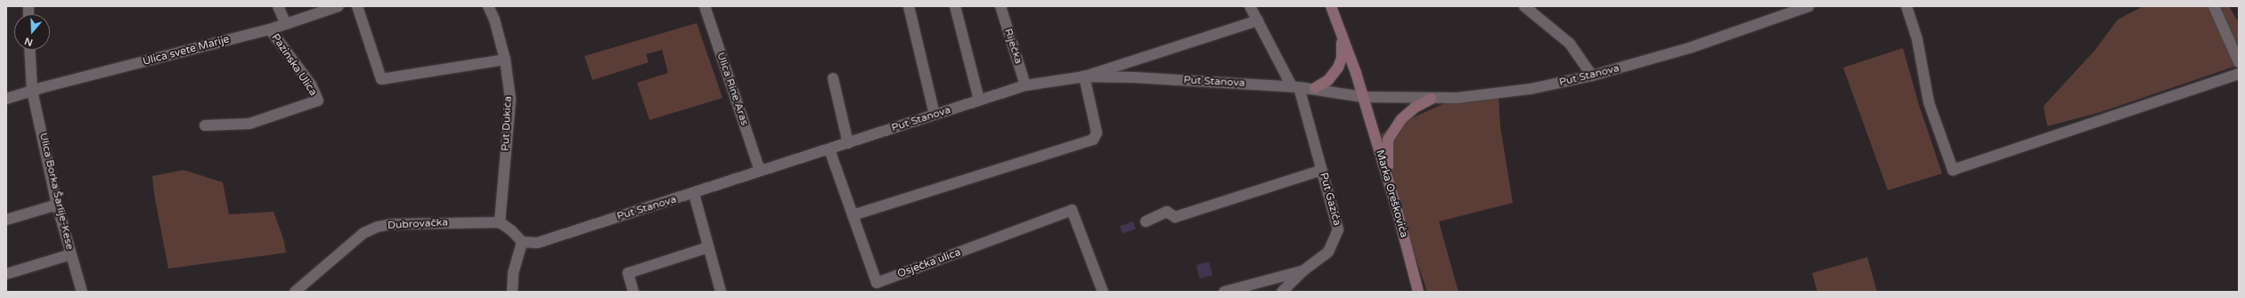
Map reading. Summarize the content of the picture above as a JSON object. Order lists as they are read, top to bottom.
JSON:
{
  "streets": {
    "main road": ["Marka Oreškovića"],
    "street": [
      "Riječka",
      "Ulica svete Marije",
      "Pazinska Ulica",
      "Put Stanova",
      "Ulica Rine Aras",
      "Put Dukića",
      "Ulica Borka Šarlije-Kese",
      "Put Gazića",
      "Dubrovačka",
      "Osječka ulica"
    ]
  },
  "crossings": [
    ["Riječka", "Put Stanova"],
    ["Ulica svete Marije", "Pazinska Ulica"],
    ["Ulica svete Marije", "Ulica Borka Šarlije-Kese"],
    ["Put Stanova", "Ulica Rine Aras"],
    ["Put Stanova", "Marka Oreškovića"],
    ["Put Stanova", "Put Gazića"],
    ["Put Stanova", "Osječka ulica"],
    ["Put Dukića", "Dubrovačka"]
  ],
  "north": "bottom"
}
